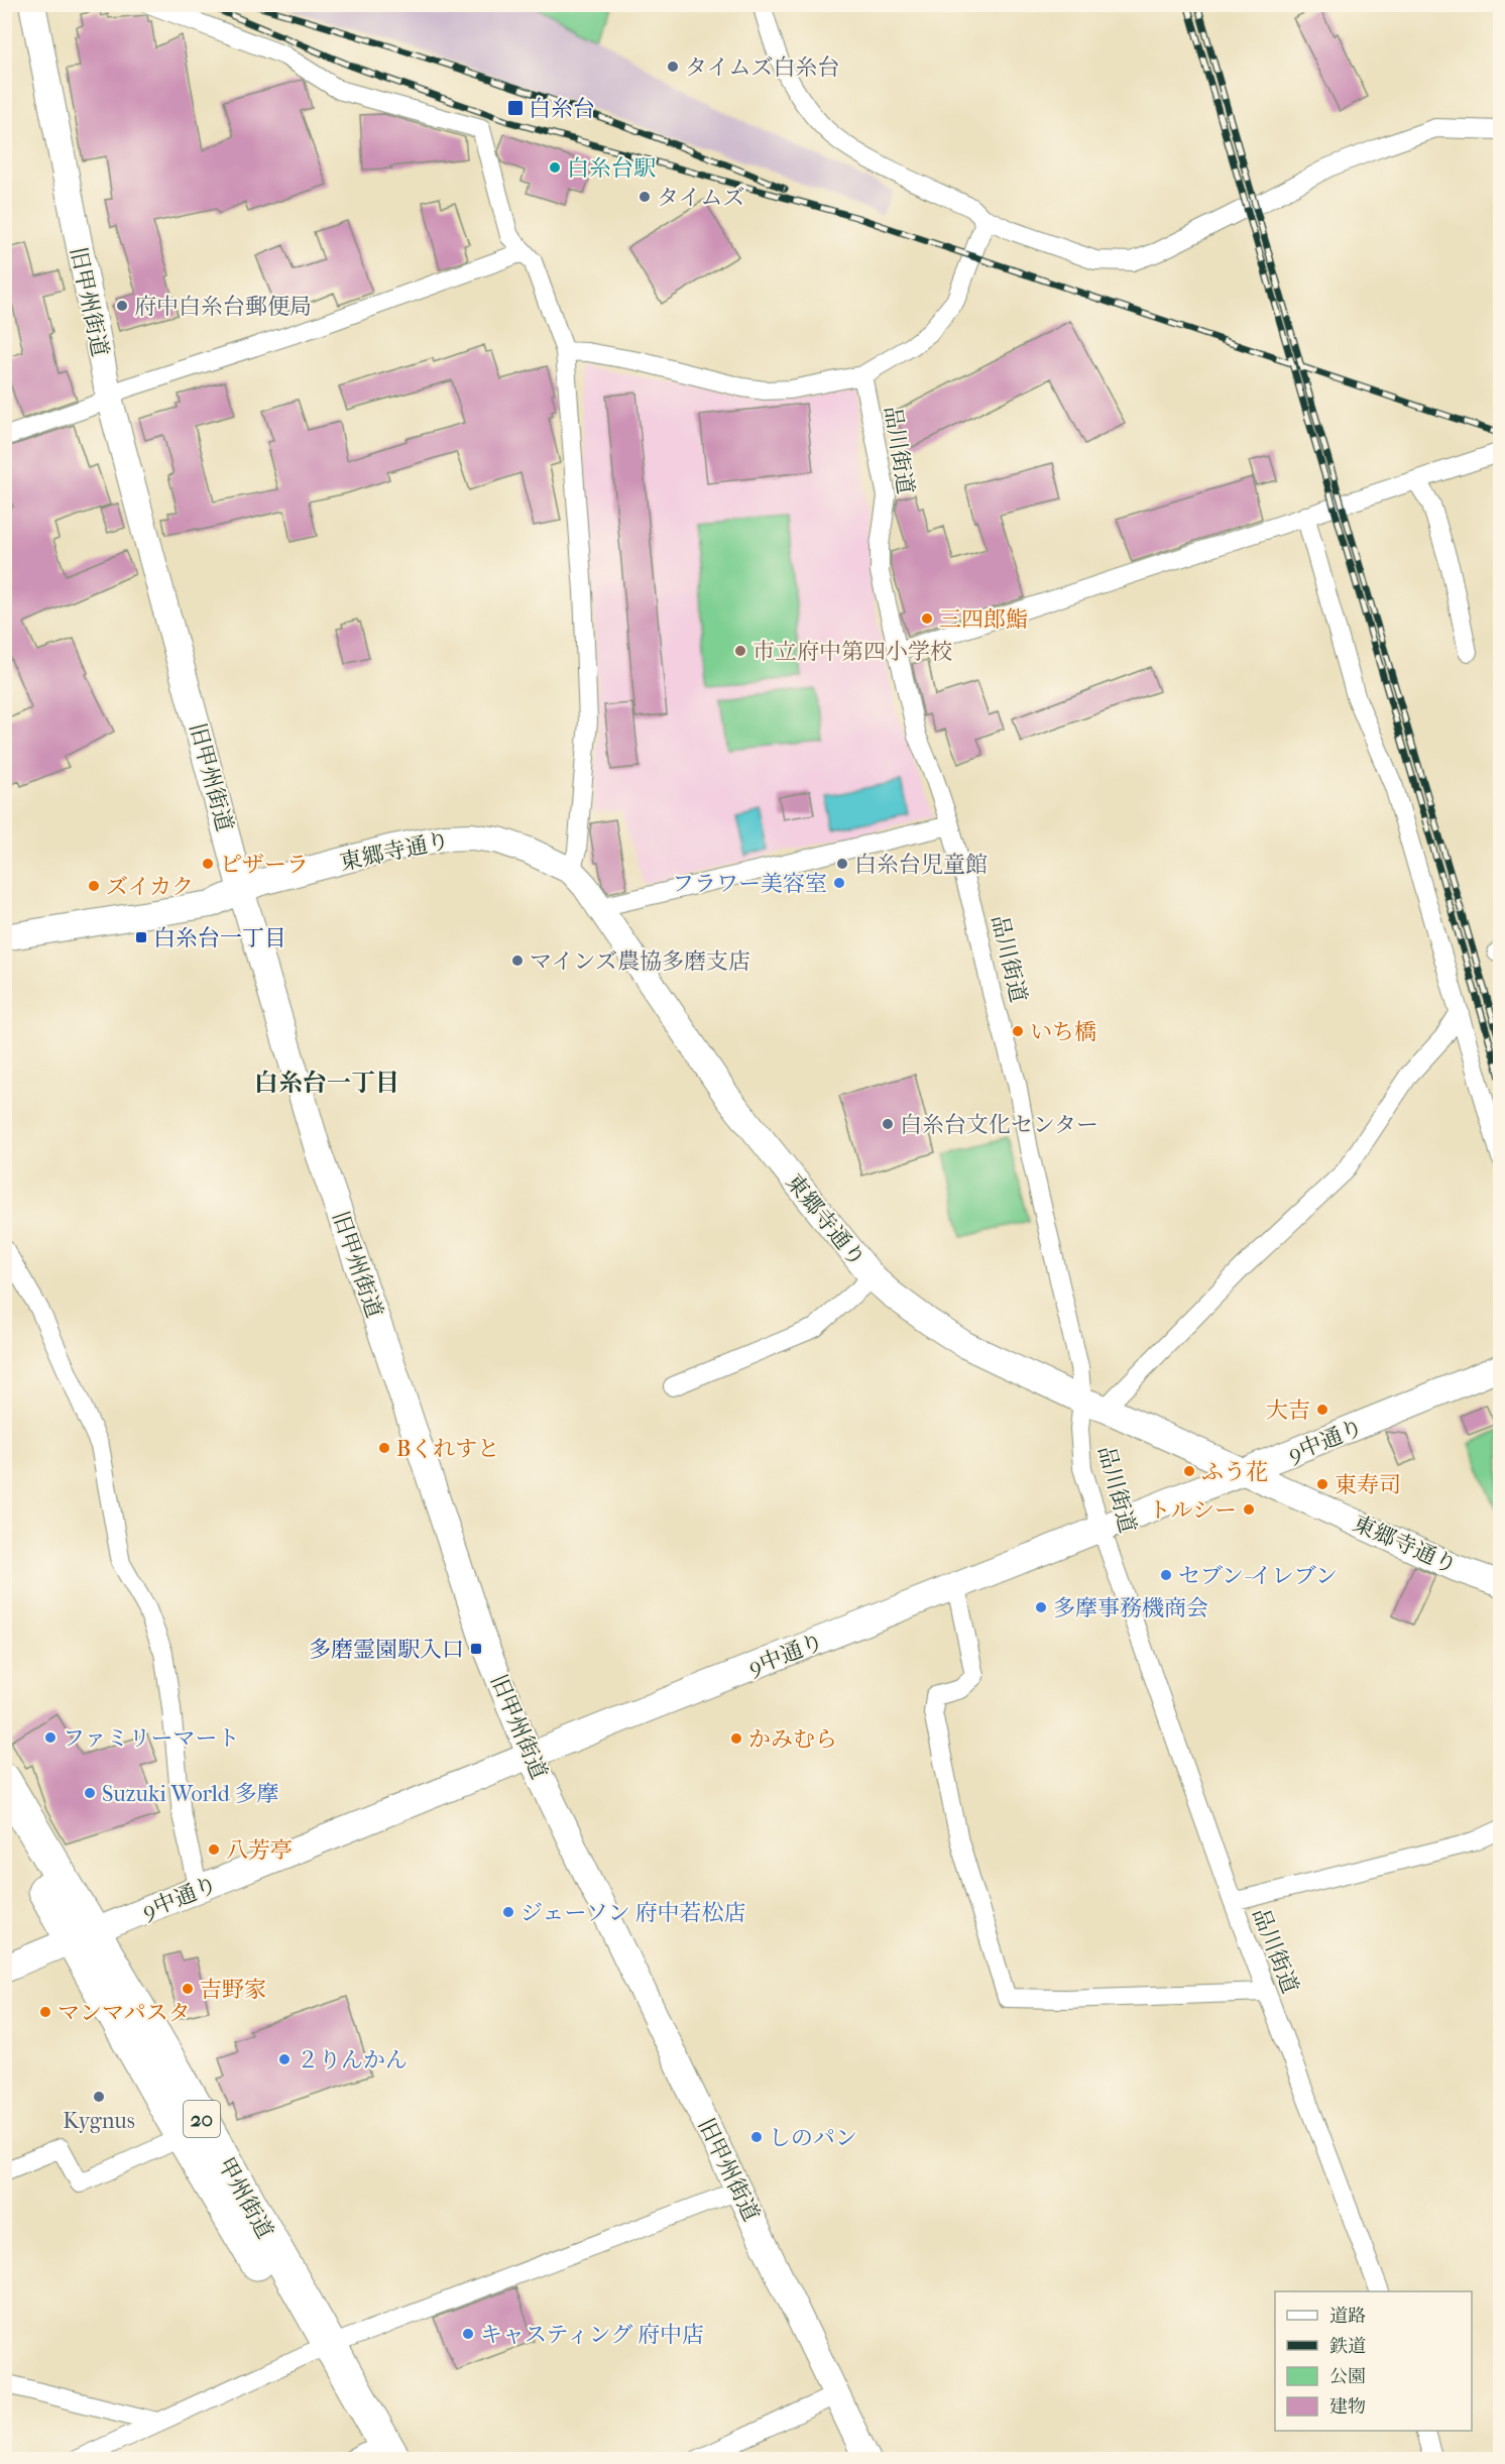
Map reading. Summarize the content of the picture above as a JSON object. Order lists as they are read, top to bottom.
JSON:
{
  "streets": {
    "highway": ["20", "甲州街道"],
    "street": [
      "旧甲州街道",
      "品川街道",
      "東郷寺通り",
      "9中通り"
    ]
  },
  "crossings": [
    ["旧甲州街道", "東郷寺通り"],
    ["旧甲州街道", "9中通り"],
    ["品川街道", "東郷寺通り"],
    ["品川街道", "9中通り"],
    ["東郷寺通り", "9中通り"],
    ["9中通り", "甲州街道"]
  ],
  "districts": ["白糸台一丁目"],
  "places": {
    "other": [
      "タイムズ白糸台",
      "白糸台駅",
      "タイムズ",
      "府中白糸台郵便局",
      "三四郎鮨",
      "市立府中第四小学校",
      "ピザーラ",
      "白糸台児童館",
      "フラワー美容室",
      "ズイカク",
      "マインズ農協多磨支店",
      "いち橋",
      "白糸台文化センター",
      "大吉",
      "Bくれすと",
      "ふう花",
      "東寿司",
      "トルシー",
      "セブン-イレブン",
      "多摩事務機商会",
      "ファミリーマート",
      "かみむら",
      "Suzuki World 多摩",
      "八芳亭",
      "ジェーソン 府中若松店",
      "吉野家",
      "マンマパスタ",
      "２りんかん",
      "Kygnus",
      "しのパン",
      "キャスティング 府中店"
    ],
    "transit": ["白糸台", "白糸台一丁目", "多磨霊園駅入口"]
  },
  "legend": [
    "道路",
    "鉄道",
    "公園",
    "建物"
  ]
}
